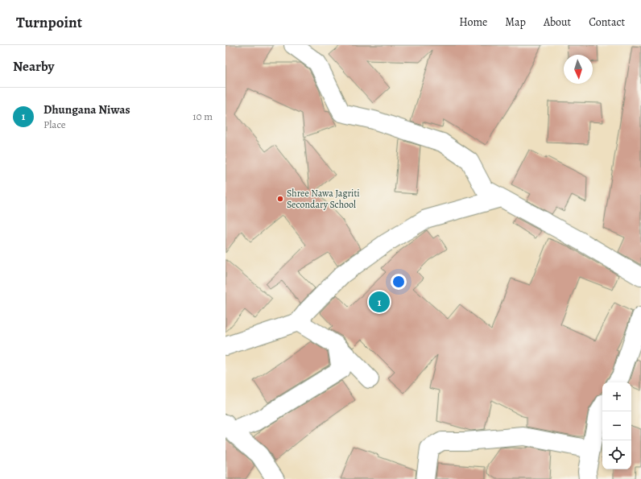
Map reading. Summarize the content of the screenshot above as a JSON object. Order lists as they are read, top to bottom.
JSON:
{
  "places": ["Shree Nawa Jagriti Secondary School"],
  "north": "bottom",
  "page": {
    "header": "Turnpoint",
    "nav": [
      "Home",
      "Map",
      "About",
      "Contact"
    ],
    "heading": "Nearby",
    "list": [
      {
        "mark": "1",
        "name": "Dhungana Niwas",
        "note": "Place",
        "value": "10 m"
      }
    ],
    "pins": "1",
    "map_buttons": ["+", "−"]
  }
}
